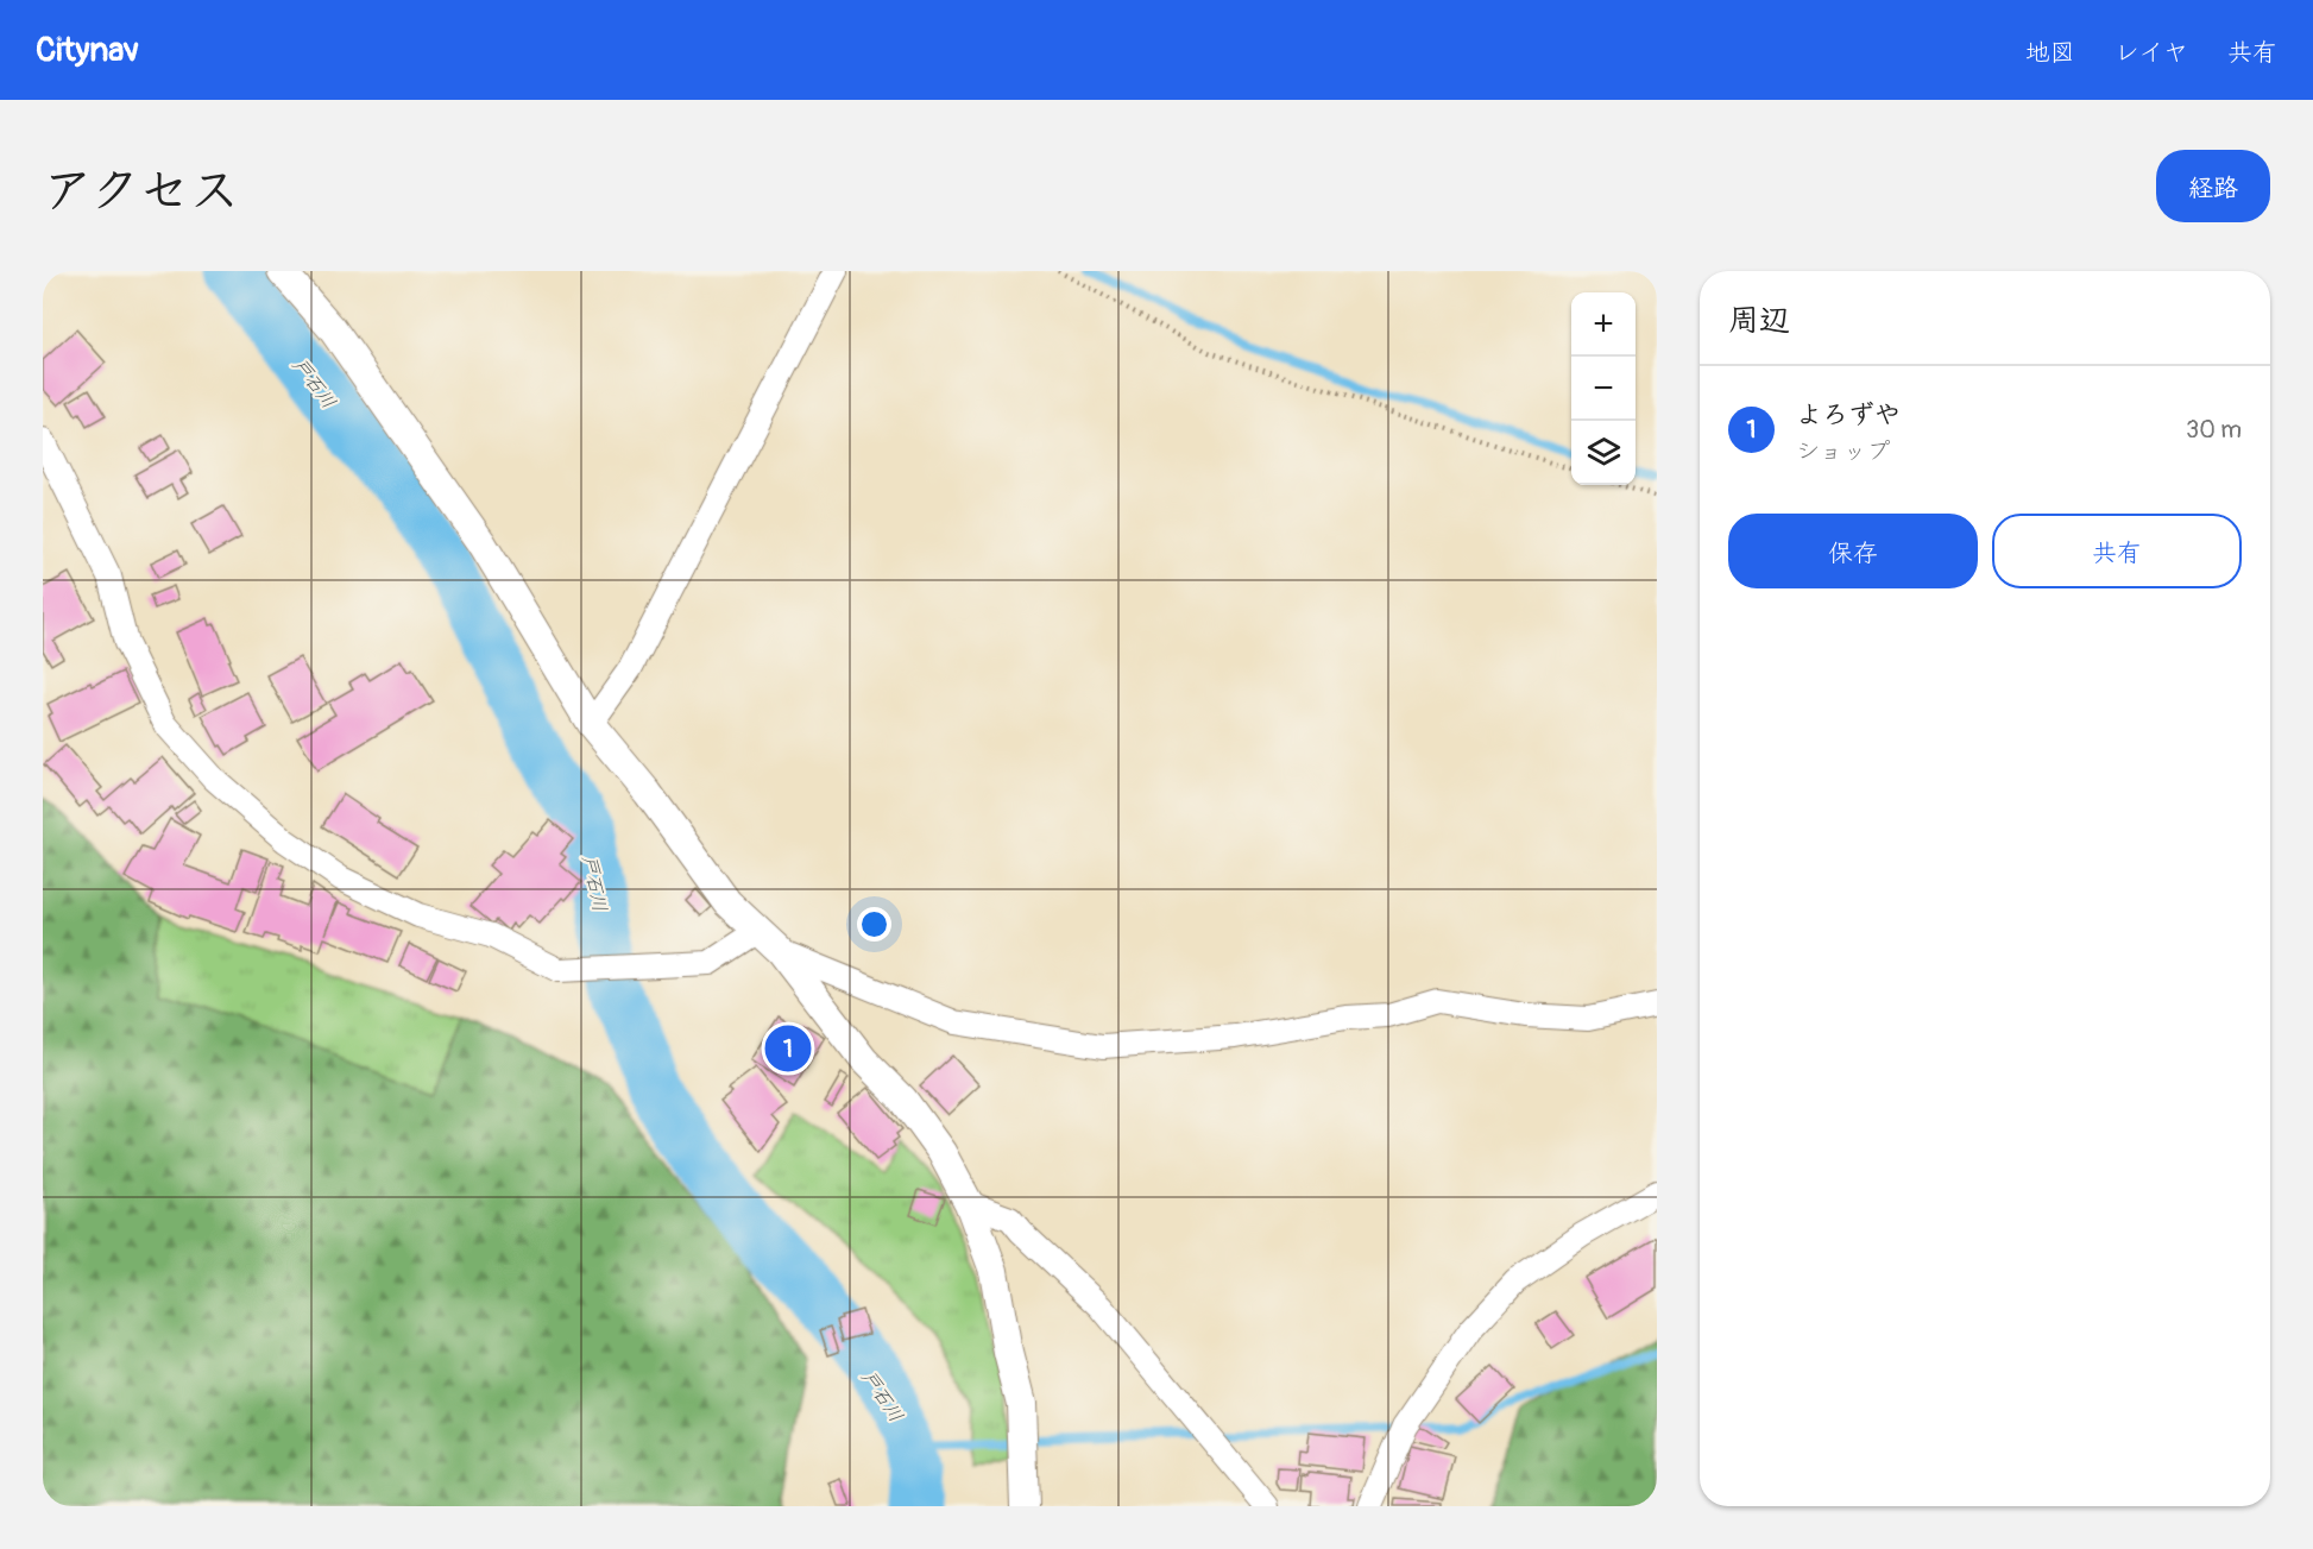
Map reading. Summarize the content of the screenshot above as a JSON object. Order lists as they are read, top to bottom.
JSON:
{
  "water": ["戸石川"],
  "page": {
    "header": "Citynav",
    "nav": ["地図", "レイヤ", "共有"],
    "title": "アクセス",
    "buttons": [
      "経路",
      ["保存", "共有"]
    ],
    "heading": "周辺",
    "map_buttons": ["+", "−"],
    "list": [
      {
        "mark": "1",
        "name": "よろずや",
        "note": "ショップ",
        "value": "30 m"
      }
    ],
    "pins": "1"
  }
}
